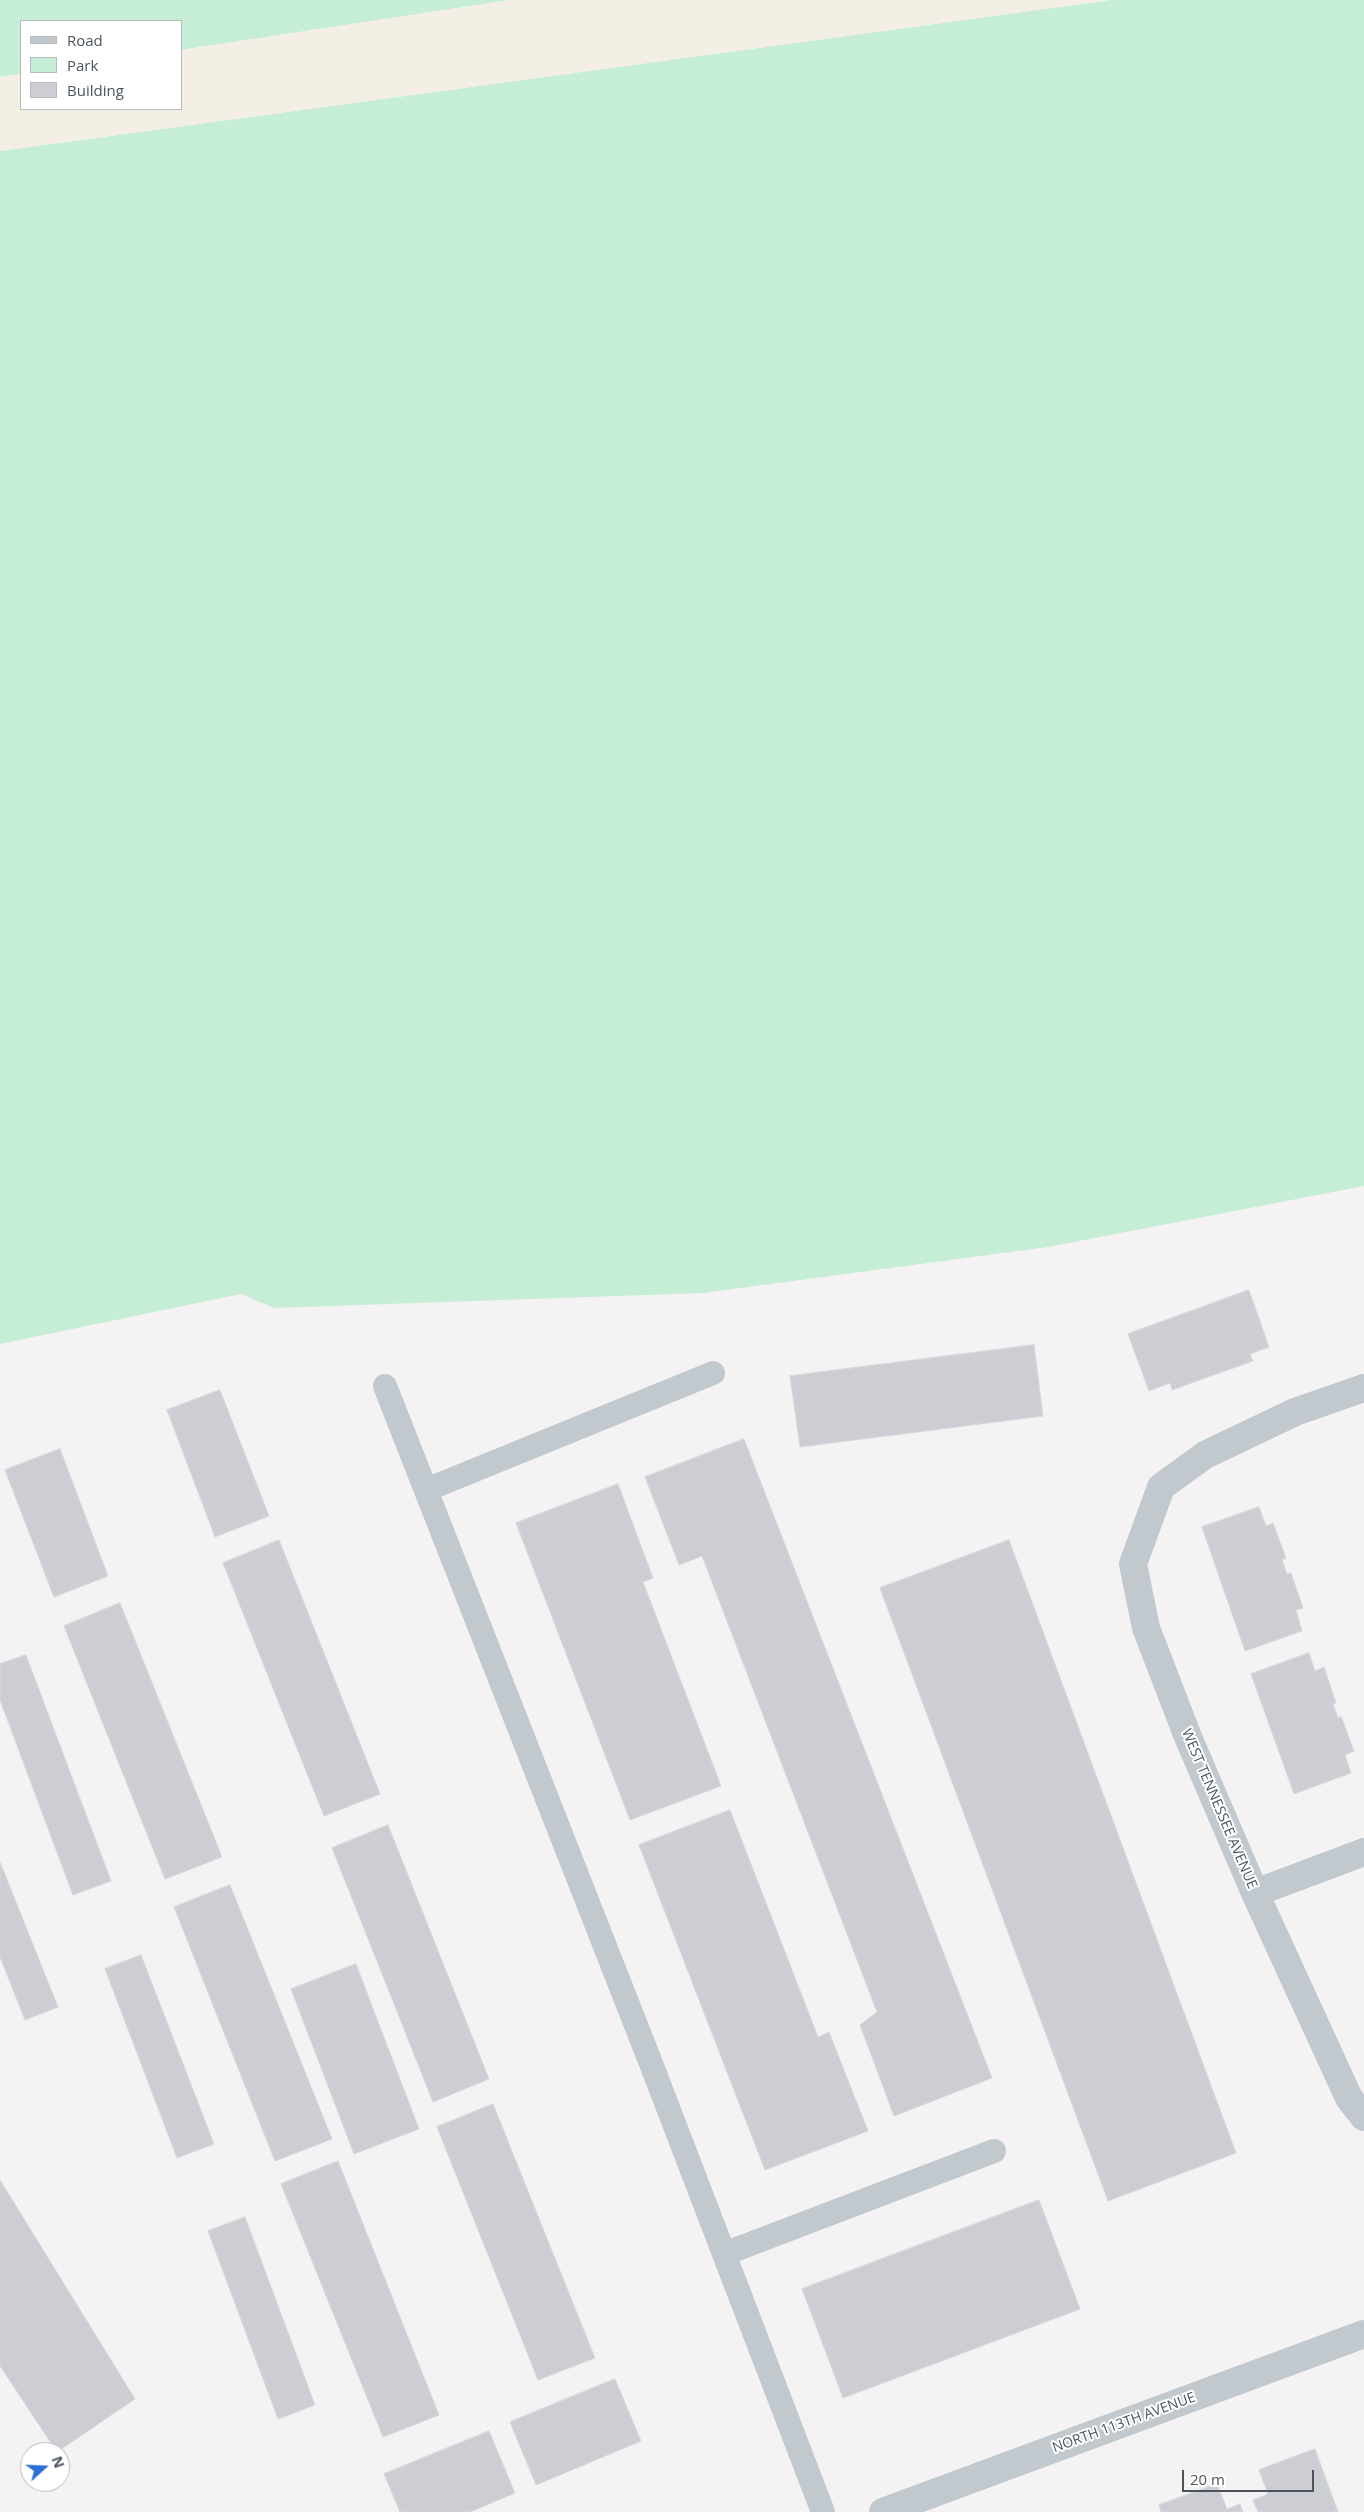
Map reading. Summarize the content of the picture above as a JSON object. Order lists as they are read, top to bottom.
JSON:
{
  "streets": {
    "street": ["WEST TENNESSEE AVENUE", "NORTH 113TH AVENUE"]
  },
  "legend": ["Road", "Park", "Building"],
  "scale_bar": "20 m",
  "north": "right"
}
